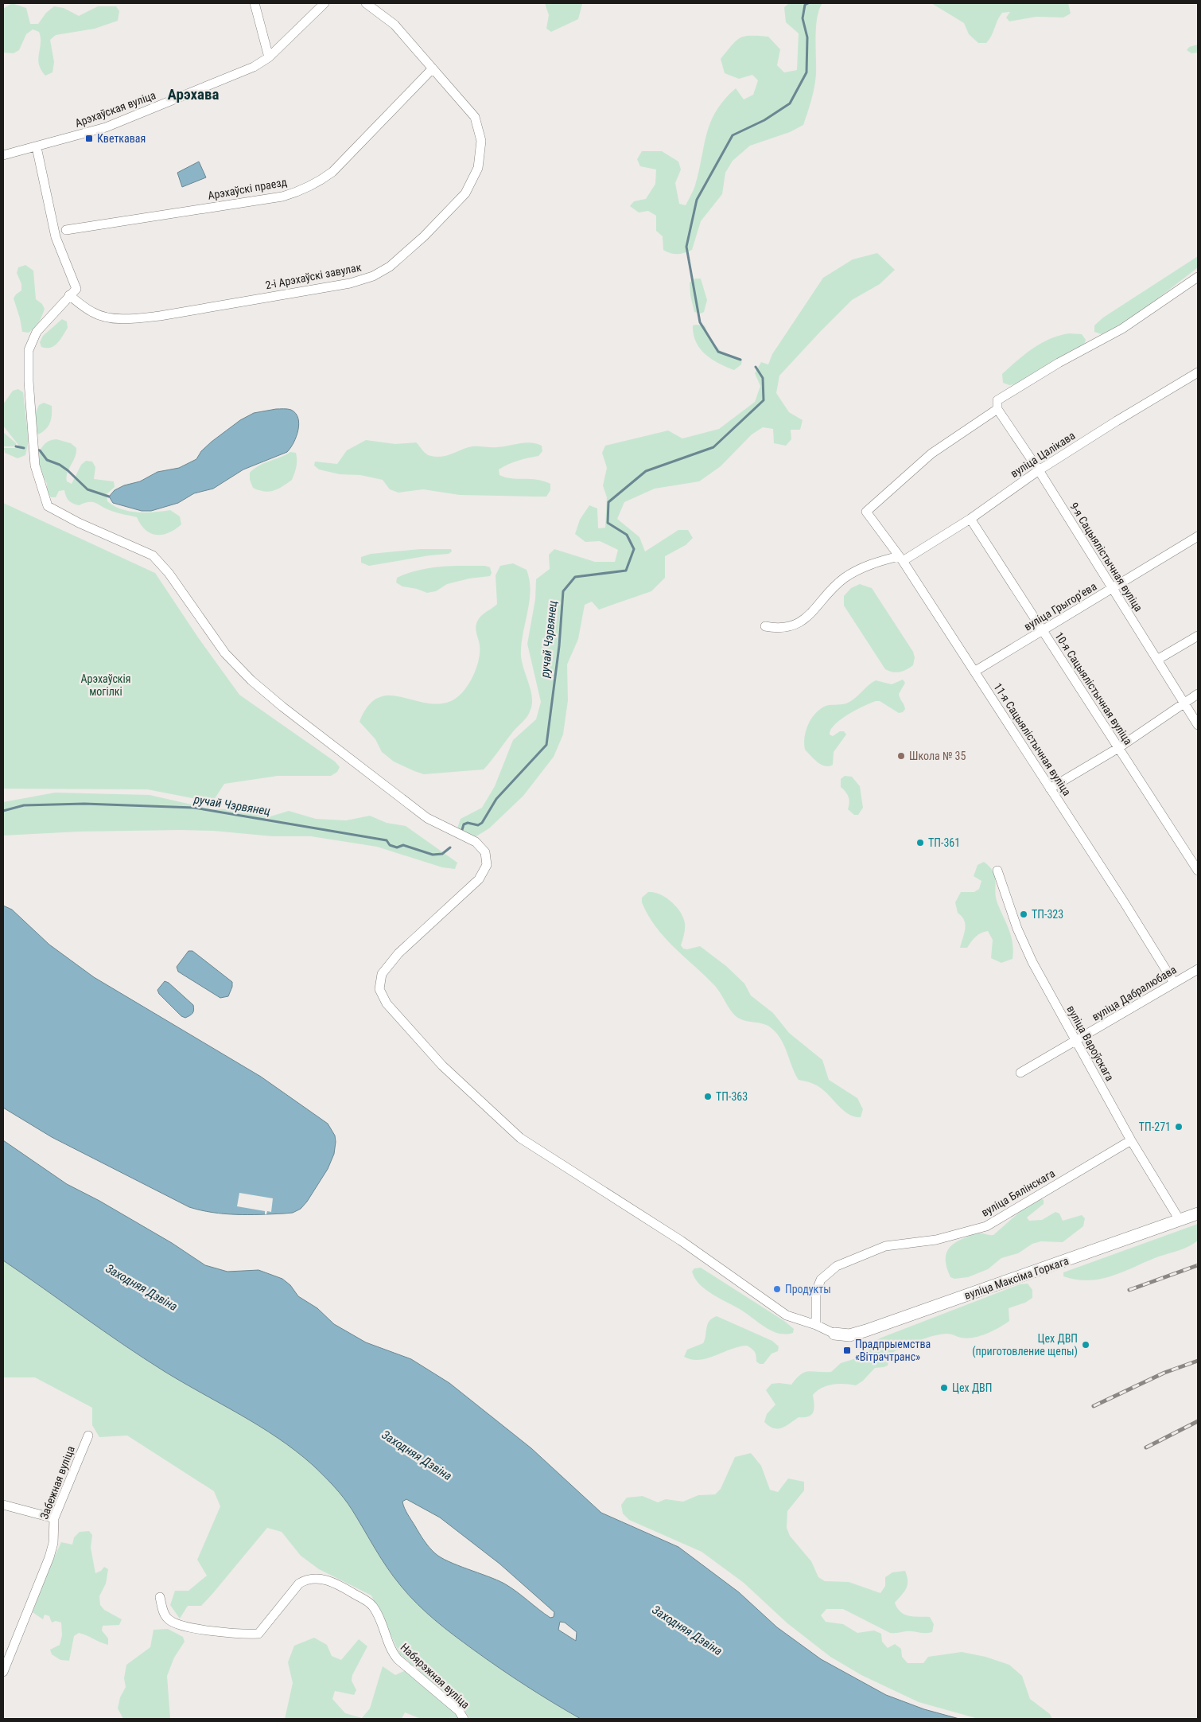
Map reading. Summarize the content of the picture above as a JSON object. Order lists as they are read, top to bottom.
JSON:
{
  "streets": {
    "main road": ["вуліца Максіма Горкага"],
    "street": [
      "Арэхаўская вуліца",
      "Арэхаўскі праезд",
      "2-і Арэхаўскі завулак",
      "вуліца Цалікава",
      "9-я Сацыялістычная вуліца",
      "вуліца Грыгорʼева",
      "10-я Сацыялістычная вуліца",
      "11-я Сацыялістычная вуліца",
      "вуліца Дабралюбава",
      "вуліца Вароўскага",
      "вуліца Бялінскага",
      "Забежная вуліца",
      "Набярэжная вуліца"
    ]
  },
  "crossings": [
    ["Арэхаўскі праезд", "2-і Арэхаўскі завулак"],
    ["вуліца Цалікава", "9-я Сацыялістычная вуліца"],
    ["вуліца Цалікава", "10-я Сацыялістычная вуліца"],
    ["вуліца Цалікава", "11-я Сацыялістычная вуліца"],
    ["9-я Сацыялістычная вуліца", "вуліца Грыгорʼева"],
    ["9-я Сацыялістычная вуліца", "11-я Сацыялістычная вуліца"],
    ["вуліца Грыгорʼева", "10-я Сацыялістычная вуліца"],
    ["вуліца Грыгорʼева", "11-я Сацыялістычная вуліца"],
    ["11-я Сацыялістычная вуліца", "вуліца Дабралюбава"],
    ["вуліца Дабралюбава", "вуліца Вароўскага"],
    ["вуліца Вароўскага", "вуліца Бялінскага"],
    ["вуліца Вароўскага", "вуліца Максіма Горкага"]
  ],
  "districts": ["Арэхава"],
  "water": ["ручай Чэрвянец", "Заходняя Дзвіна"],
  "parks": ["Арэхаўскія могілкі"],
  "places": {
    "transit": ["Кветкавая", "Прадпрыемства «Вітрачтранс»"],
    "other": [
      "Школа № 35",
      "ТП-361",
      "ТП-323",
      "ТП-363",
      "ТП-271",
      "Продукты",
      "Цех ДВП (приготовление щепы)",
      "Цех ДВП"
    ]
  }
}
